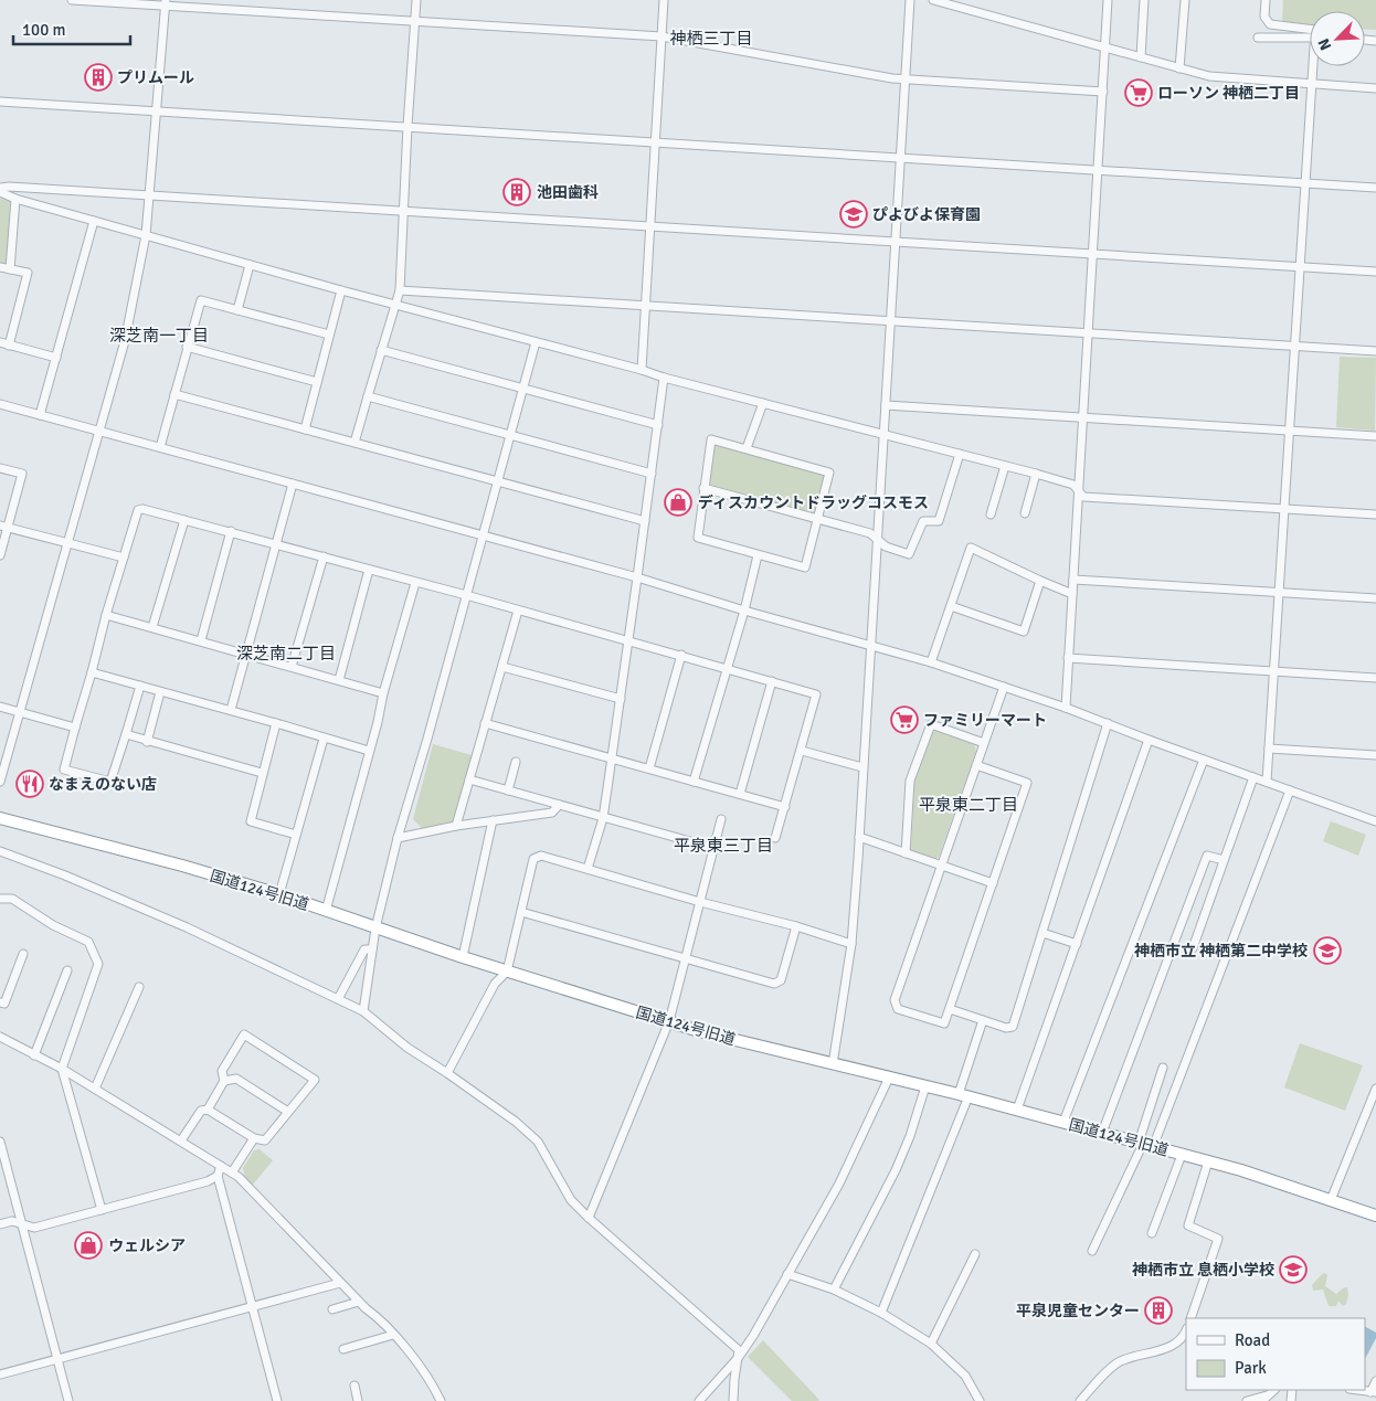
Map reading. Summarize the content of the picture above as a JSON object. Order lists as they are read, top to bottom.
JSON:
{
  "streets": {
    "highway": ["国道124号旧道"]
  },
  "districts": [
    "神栖三丁目",
    "深芝南一丁目",
    "深芝南二丁目",
    "平泉東二丁目",
    "平泉東三丁目"
  ],
  "places": {
    "building": ["プリムール", "池田歯科", "平泉児童センター"],
    "supermarket": ["ローソン 神栖二丁目", "ファミリーマート"],
    "school or university": ["ぴよびよ保育園", "神栖市立 神栖第二中学校", "神栖市立 息栖小学校"],
    "shop": ["ディスカウントドラッグコスモス", "ウェルシア"],
    "restaurant": ["なまえのない店"]
  },
  "legend": ["Road", "Park"],
  "scale_bar": "100 m",
  "north": "bottom left"
}
